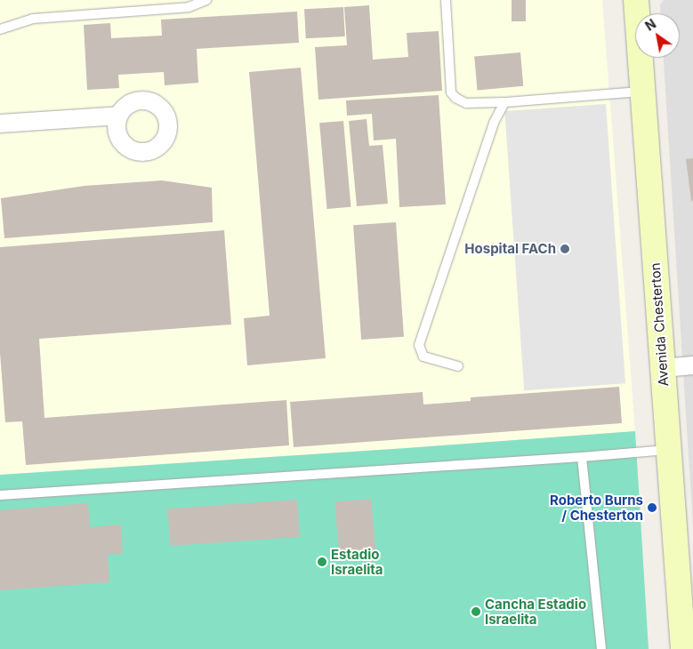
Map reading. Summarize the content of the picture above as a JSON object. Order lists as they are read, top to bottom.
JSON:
{
  "streets": {
    "main road": ["Avenida Chesterton"]
  },
  "places": [
    "Hospital FACh",
    "Roberto Burns / Chesterton",
    "Estadio Israelita",
    "Cancha Estadio Israelita"
  ],
  "north": "top left"
}
